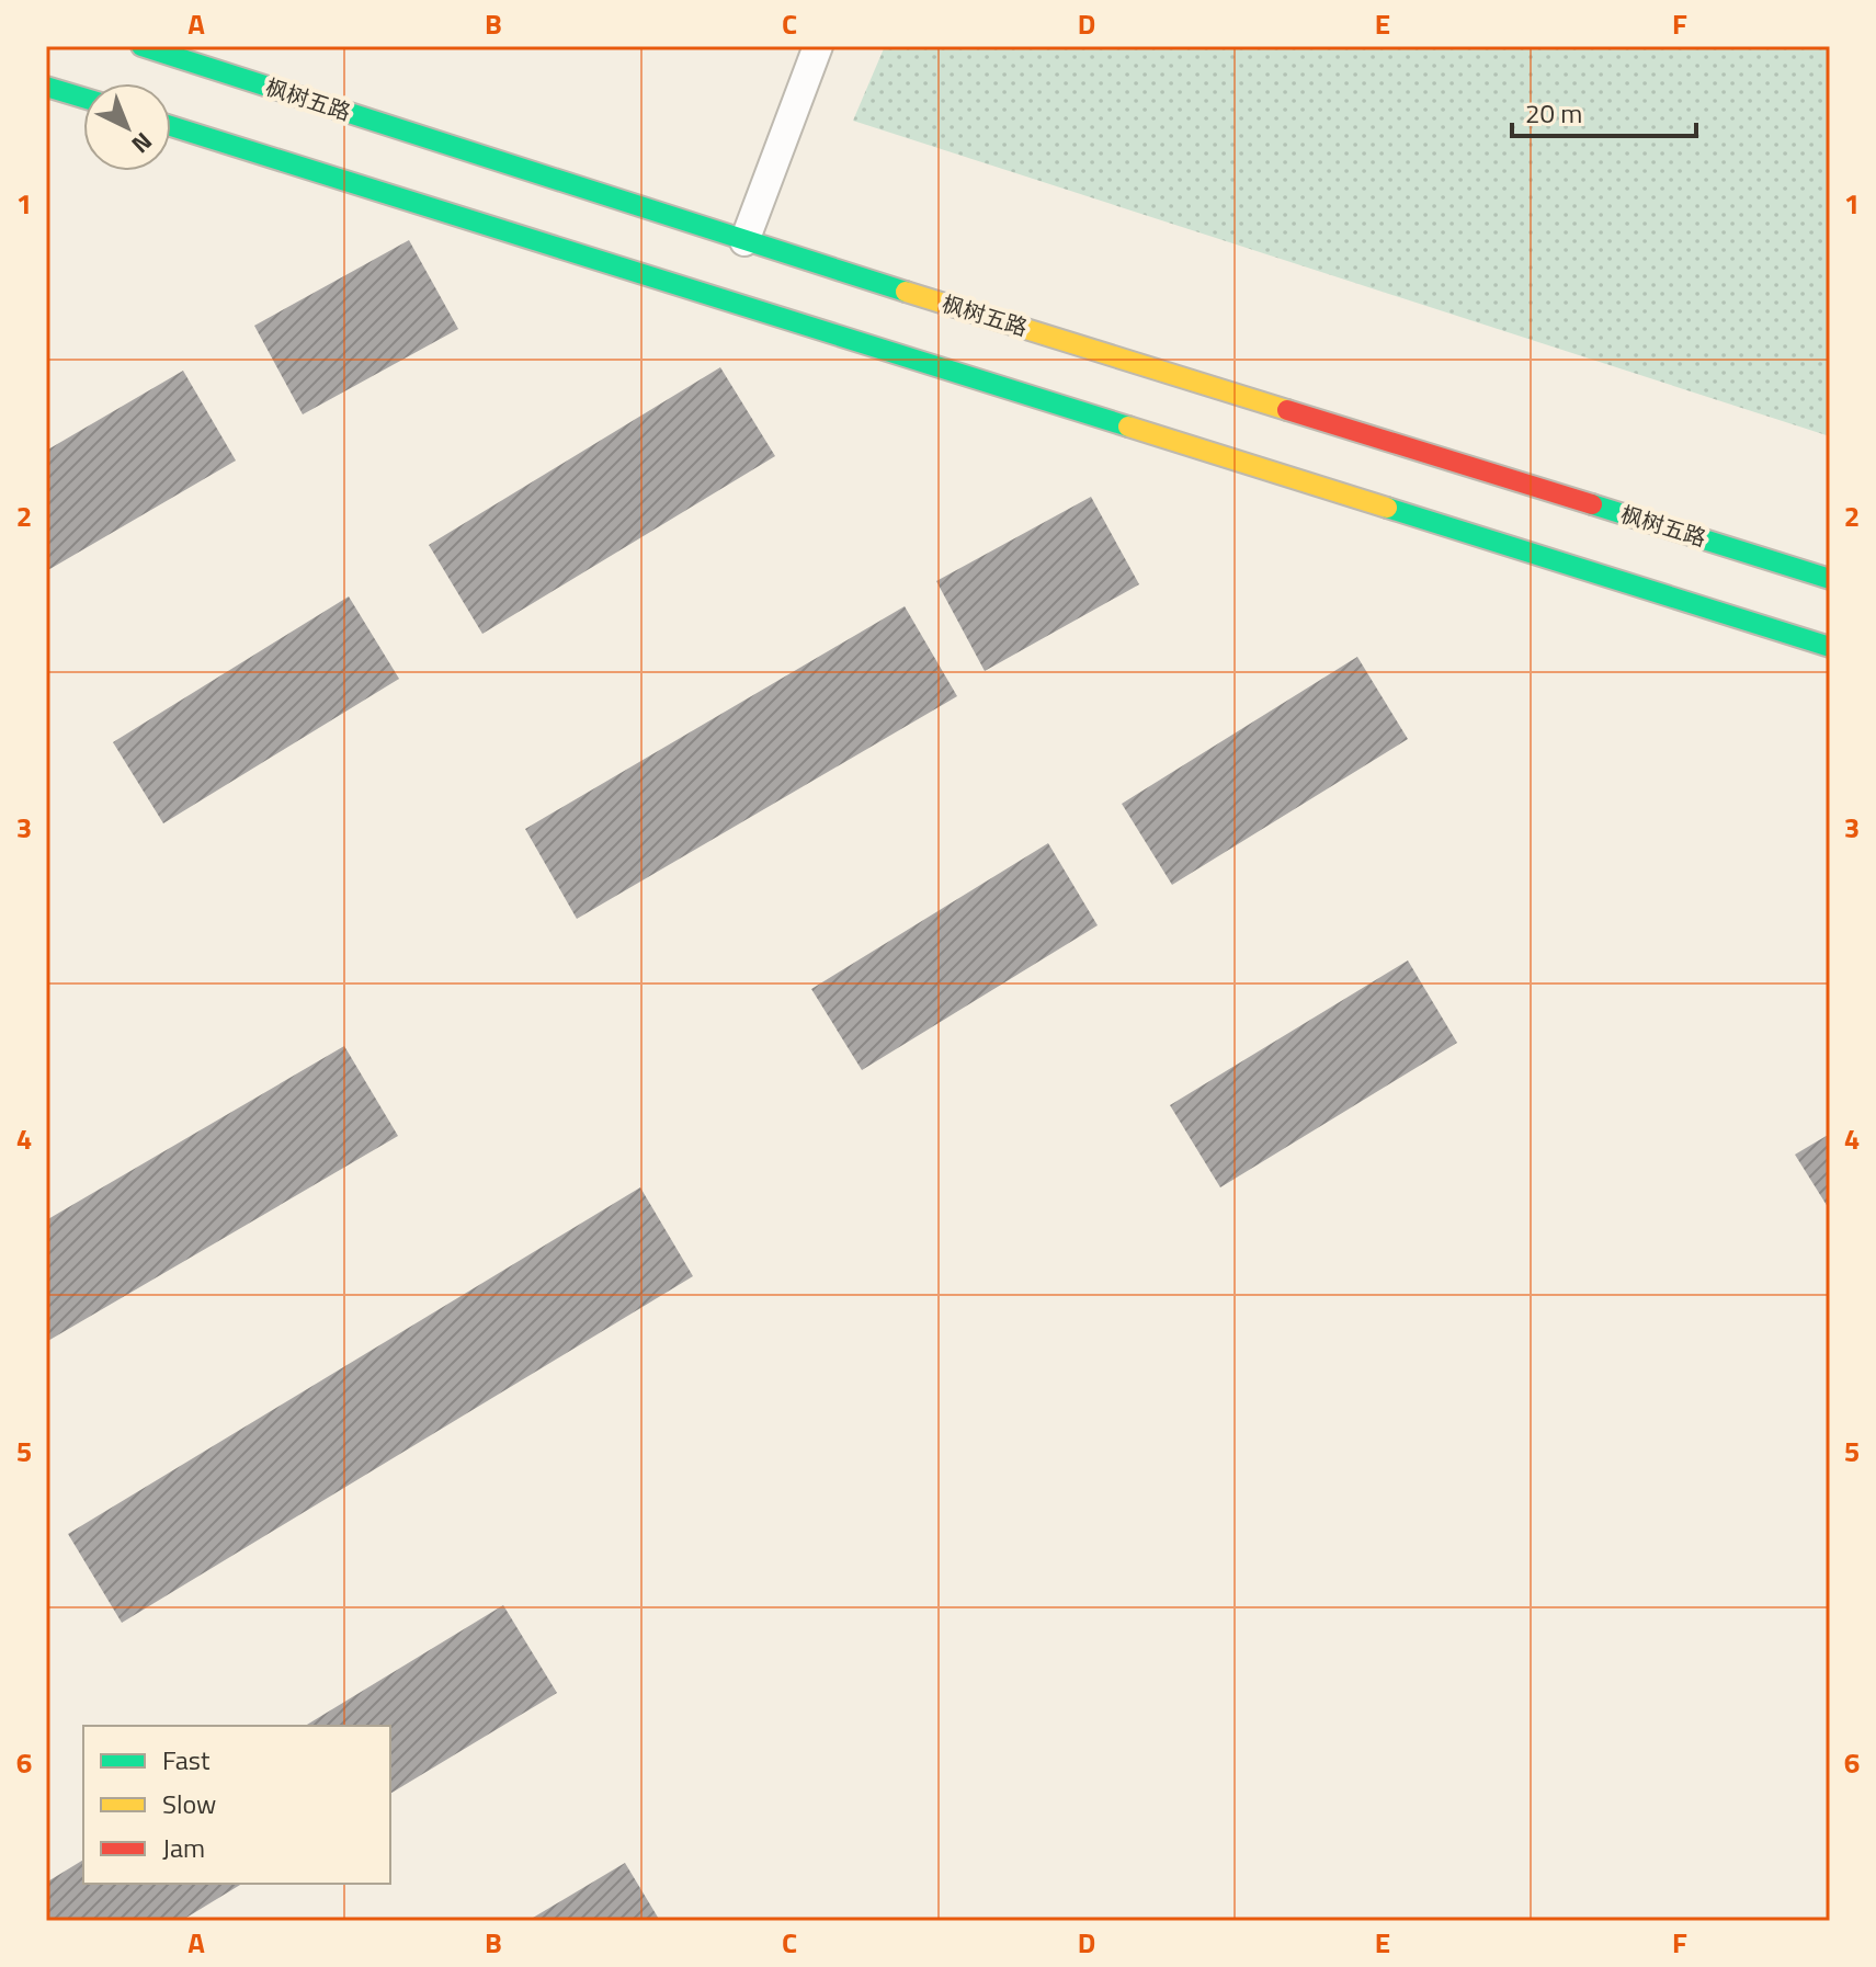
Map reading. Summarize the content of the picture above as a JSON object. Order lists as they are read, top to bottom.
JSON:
{
  "streets": {
    "main road": ["枫树五路"]
  },
  "legend": ["Fast", "Slow", "Jam"],
  "scale_bar": "20 m",
  "north": "bottom right",
  "grid": {
    "columns": [
      "A",
      "B",
      "C",
      "D",
      "E",
      "F"
    ],
    "rows": [
      "1",
      "2",
      "3",
      "4",
      "5",
      "6"
    ]
  }
}
